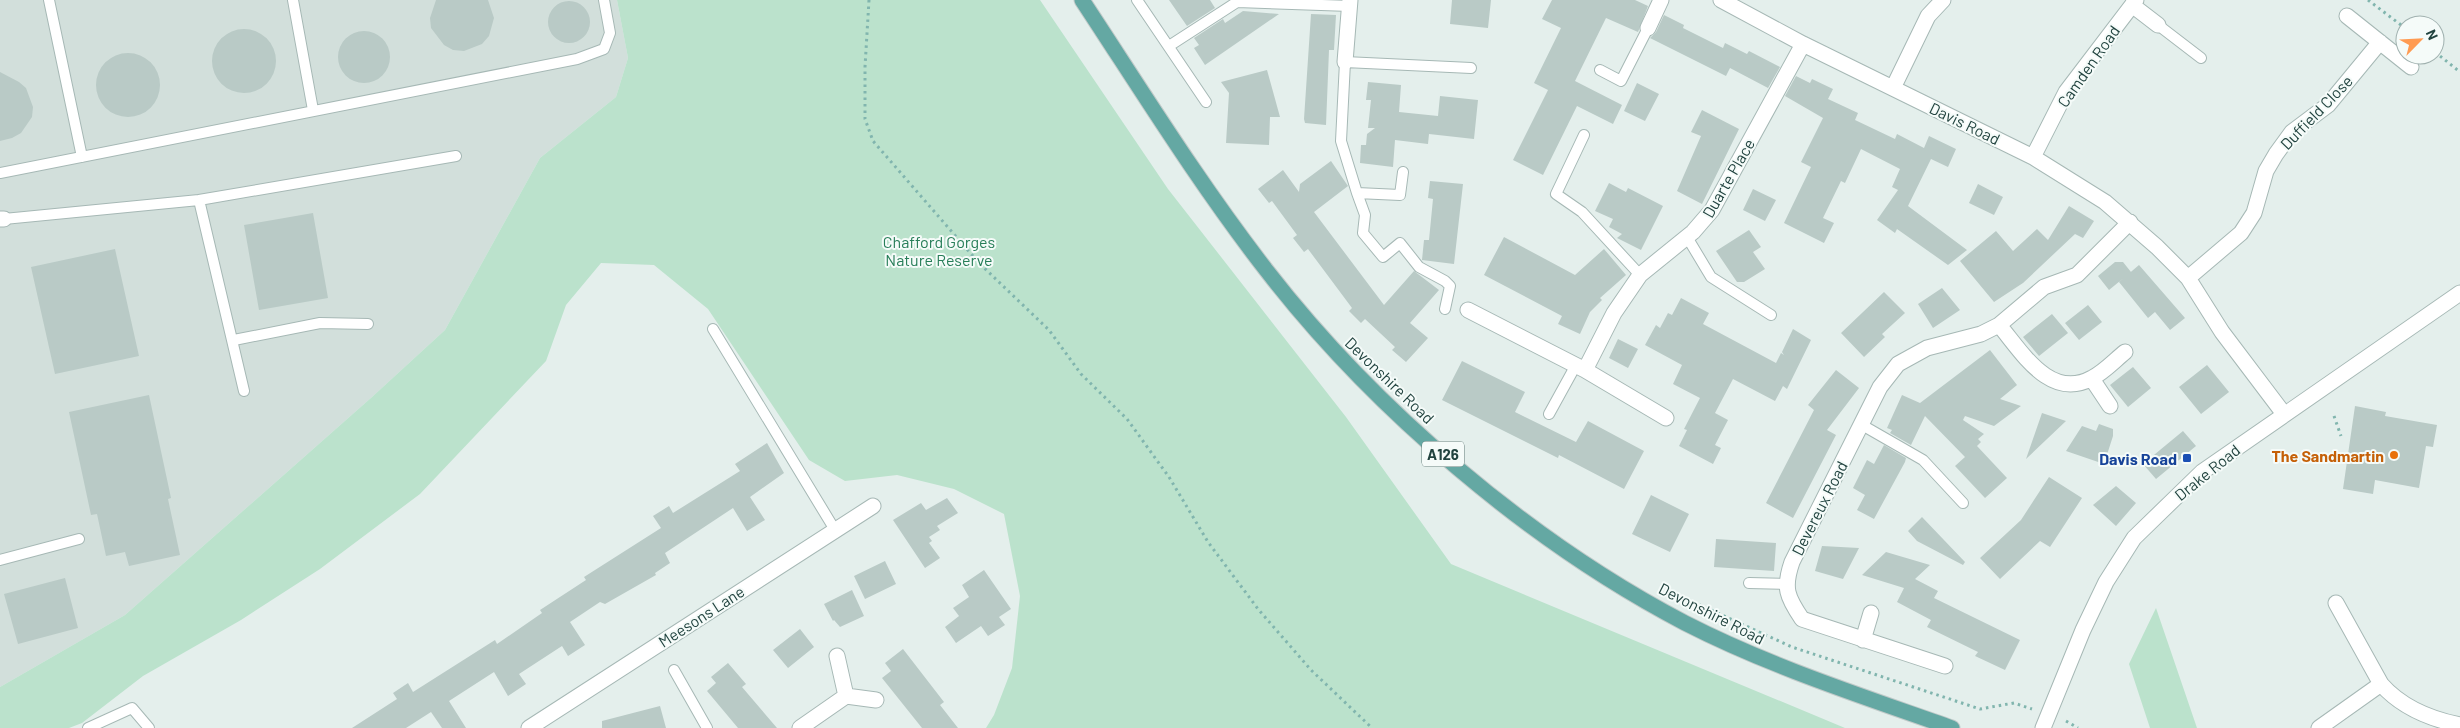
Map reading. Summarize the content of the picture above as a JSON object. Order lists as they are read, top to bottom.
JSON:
{
  "streets": {
    "main road": ["Devonshire Road", "A126"],
    "street": [
      "Camden Road",
      "Duffield Close",
      "Davis Road",
      "Duarte Place",
      "Drake Road",
      "Devereux Road",
      "Meesons Lane"
    ]
  },
  "crossings": [
    ["Camden Road", "Davis Road"],
    ["Duffield Close", "Davis Road"],
    ["Davis Road", "Duarte Place"],
    ["Davis Road", "Drake Road"],
    ["Davis Road", "Devereux Road"]
  ],
  "parks": ["Chafford Gorges Nature Reserve"],
  "places": {
    "other": ["The Sandmartin"],
    "transit": ["Davis Road"]
  },
  "north": "top right"
}
